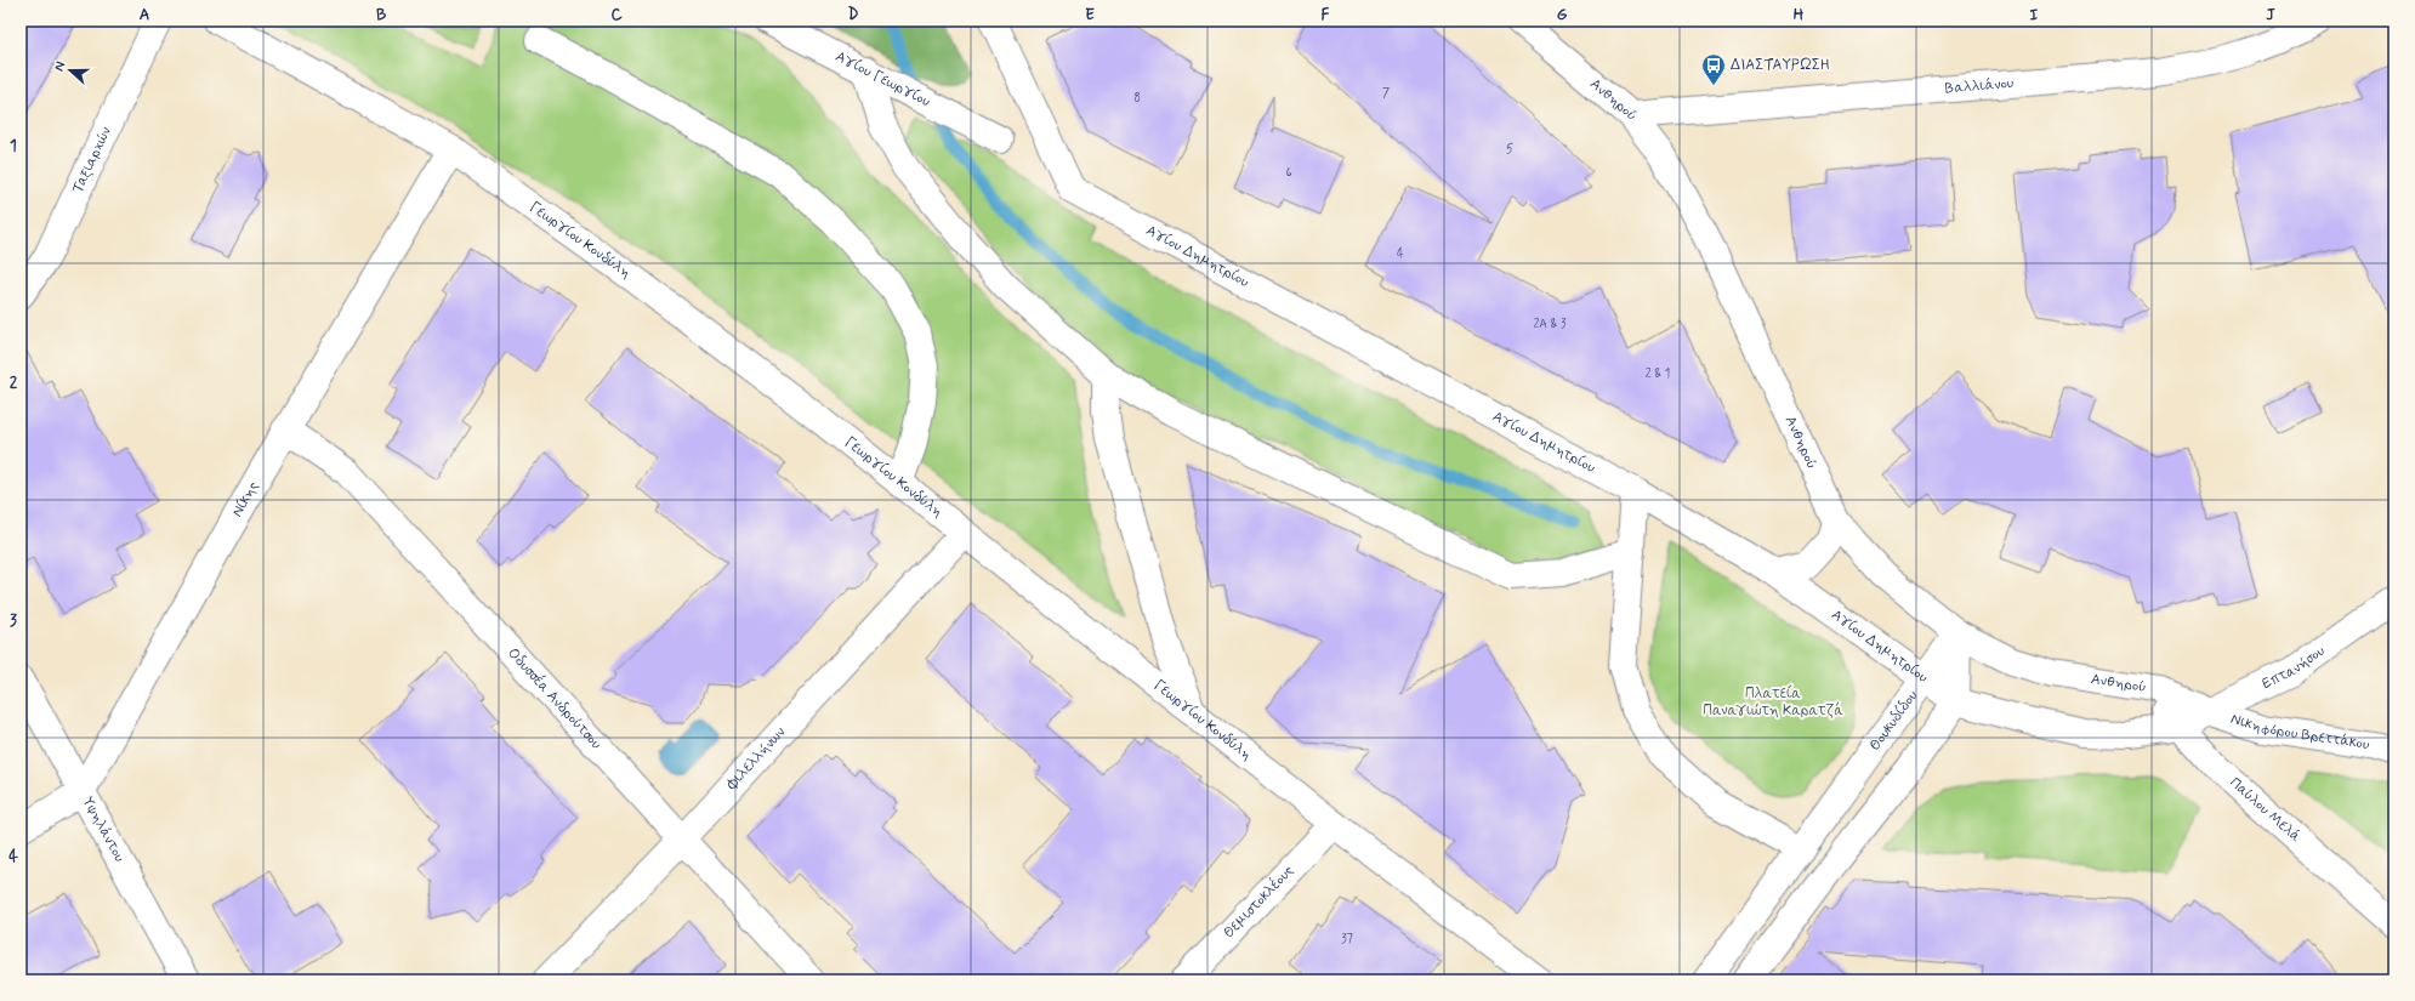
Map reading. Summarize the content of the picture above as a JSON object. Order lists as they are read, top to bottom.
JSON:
{
  "streets": {
    "street": [
      "Αγίου Γεωργίου",
      "Βαλλιάνου",
      "Ανθηρού",
      "Ταξιαρχών",
      "Γεωργίου Κονδύλη",
      "Αγίου Δημητρίου",
      "Νίκης",
      "Επτανήσου",
      "Οδυσσέα Ανδρούτσου",
      "Θουκυδίδου",
      "Νικηφόρου Βρεττάκου",
      "Φιλελλήνων",
      "Παύλου Μελά",
      "Υψηλάντου",
      "Θεμιστοκλέους"
    ]
  },
  "crossings": [
    ["Βαλλιάνου", "Ανθηρού"],
    ["Ανθηρού", "Αγίου Δημητρίου"],
    ["Ανθηρού", "Επτανήσου"],
    ["Ανθηρού", "Θουκυδίδου"],
    ["Ανθηρού", "Νικηφόρου Βρεττάκου"],
    ["Ανθηρού", "Παύλου Μελά"],
    ["Γεωργίου Κονδύλη", "Νίκης"],
    ["Γεωργίου Κονδύλη", "Φιλελλήνων"],
    ["Γεωργίου Κονδύλη", "Θεμιστοκλέους"],
    ["Αγίου Δημητρίου", "Επτανήσου"],
    ["Αγίου Δημητρίου", "Θουκυδίδου"],
    ["Αγίου Δημητρίου", "Νικηφόρου Βρεττάκου"],
    ["Αγίου Δημητρίου", "Παύλου Μελά"],
    ["Νίκης", "Οδυσσέα Ανδρούτσου"],
    ["Νίκης", "Υψηλάντου"],
    ["Επτανήσου", "Νικηφόρου Βρεττάκου"],
    ["Επτανήσου", "Παύλου Μελά"],
    ["Οδυσσέα Ανδρούτσου", "Φιλελλήνων"],
    ["Νικηφόρου Βρεττάκου", "Παύλου Μελά"]
  ],
  "parks": ["Πλατεία Παναγιώτη Καρατζά"],
  "places": {
    "bus stop": ["ΔΙΑΣΤΑΥΡΩΣΗ"]
  },
  "house_numbers": [
    "7",
    "8",
    "5",
    "6",
    "4",
    "2Α & 3",
    "2 & 1",
    "37"
  ],
  "north": "left",
  "grid": {
    "columns": [
      "A",
      "B",
      "C",
      "D",
      "E",
      "F",
      "G",
      "H",
      "I",
      "J"
    ],
    "rows": [
      "1",
      "2",
      "3",
      "4"
    ]
  }
}
